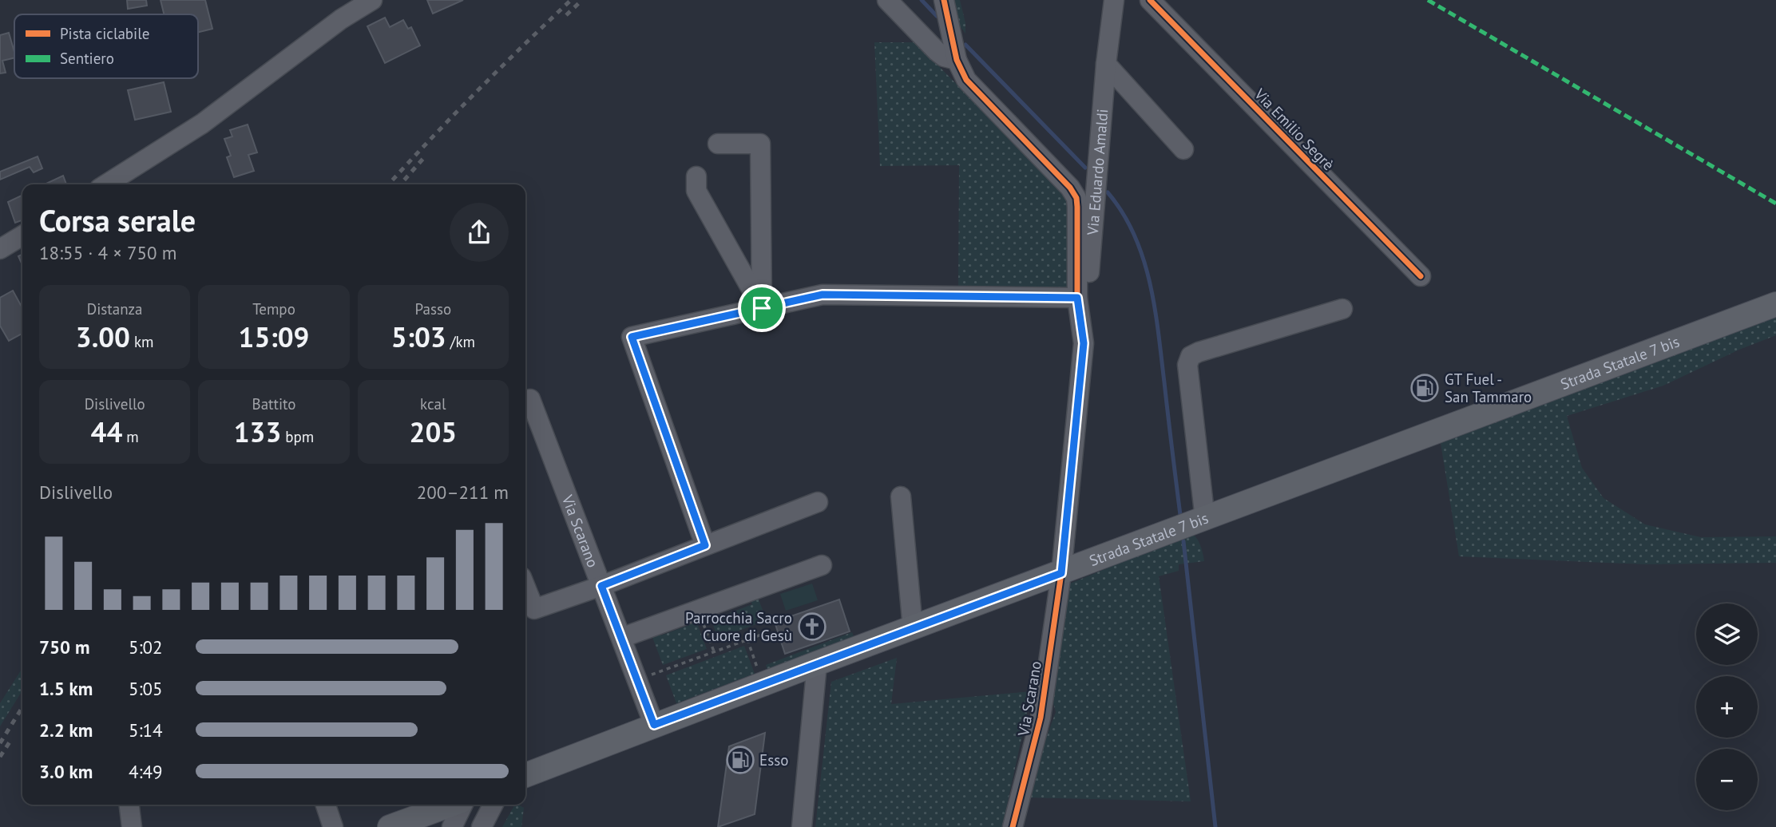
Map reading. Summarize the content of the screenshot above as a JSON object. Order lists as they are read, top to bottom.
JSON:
{
  "streets": {
    "main road": ["Strada Statale 7 bis"],
    "street": ["Via Emilio Segrè", "Via Eduardo Amaldi", "Via Scarano"]
  },
  "crossings": [
    ["Via Eduardo Amaldi", "Via Scarano"],
    ["Strada Statale 7 bis", "Via Scarano"]
  ],
  "places": {
    "fuel station": ["GT Fuel - San Tammaro", "Esso"],
    "church": ["Parrocchia Sacro Cuore di Gesù"]
  },
  "legend": ["Pista ciclabile", "Sentiero"],
  "page": {
    "heading": ["Corsa serale", "18:55 · 4 × 750 m"],
    "stats": [
      ["Distanza", "3.00 km"],
      ["Tempo", "15:09"],
      ["Passo", "5:03 /km"],
      ["Dislivello", "44 m"],
      ["Battito", "133 bpm"],
      ["kcal", "205"]
    ],
    "chart": ["Dislivello", "200–211 m"],
    "map_buttons": ["+", "−"],
    "list": [
      {
        "name": "750 m",
        "note": "5:02"
      },
      {
        "name": "1.5 km",
        "note": "5:05"
      },
      {
        "name": "2.2 km",
        "note": "5:14"
      },
      {
        "name": "3.0 km",
        "note": "4:49"
      }
    ]
  }
}
